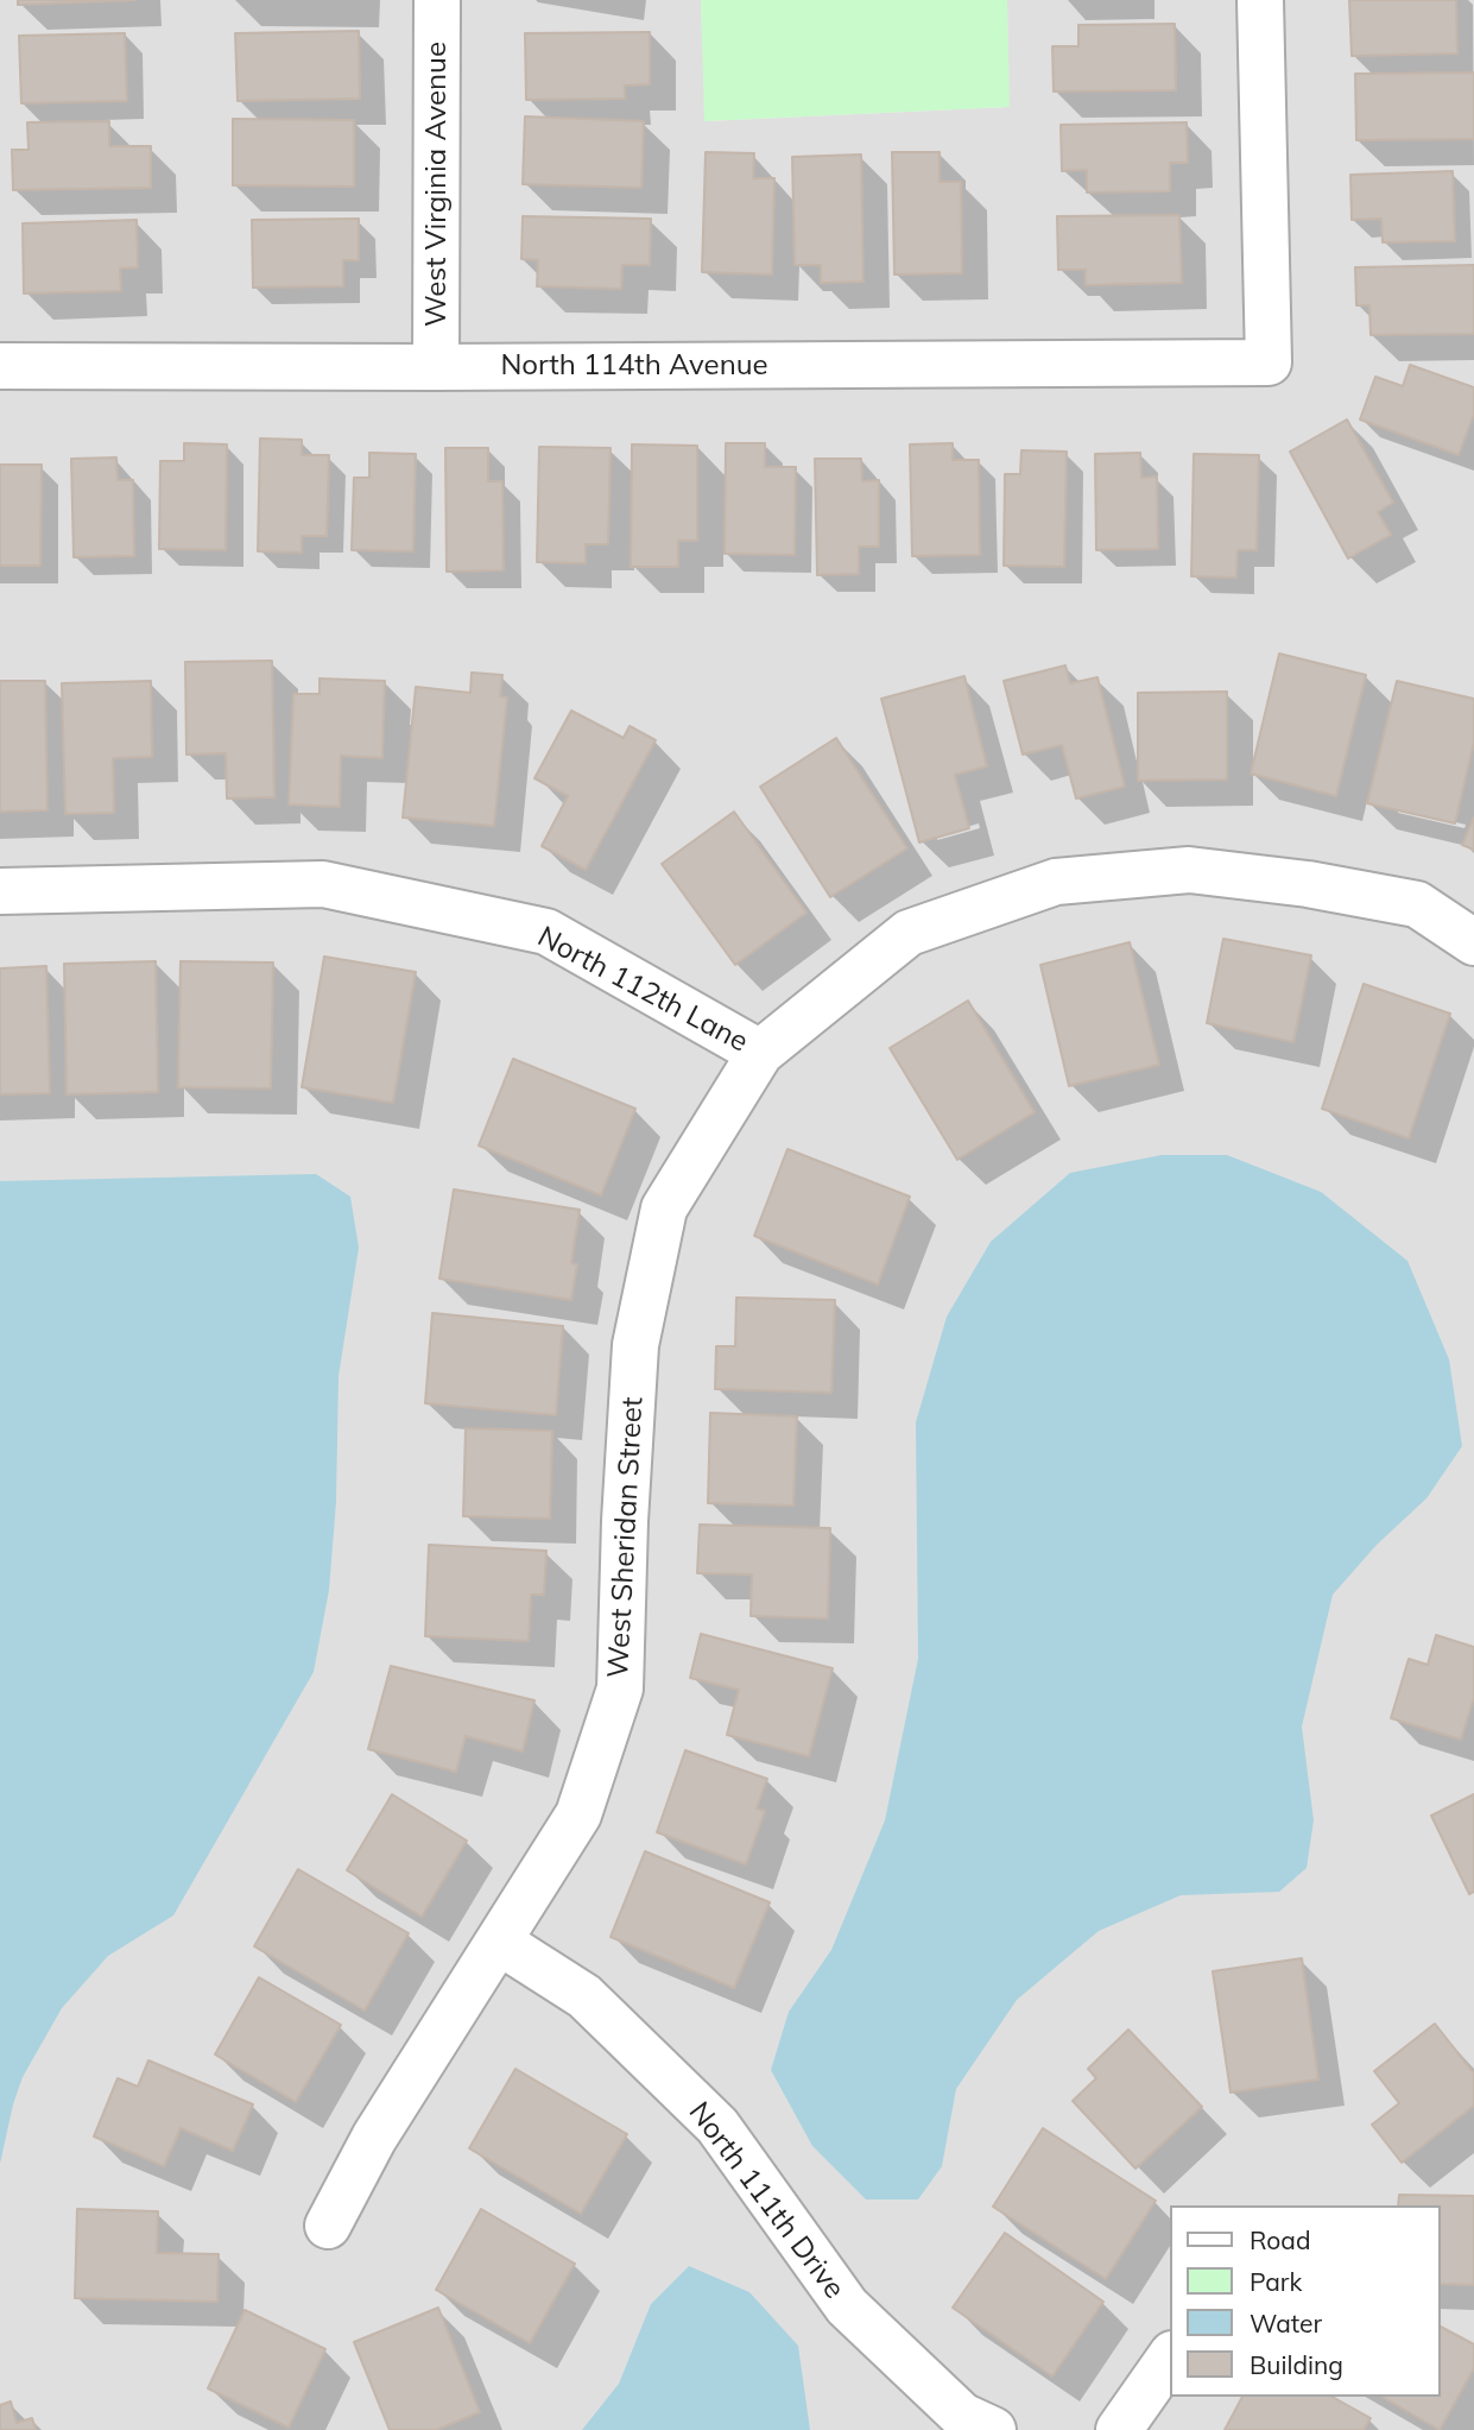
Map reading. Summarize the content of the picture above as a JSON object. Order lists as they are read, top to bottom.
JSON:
{
  "streets": {
    "street": [
      "West Virginia Avenue",
      "North 114th Avenue",
      "North 112th Lane",
      "West Sheridan Street",
      "North 111th Drive"
    ]
  },
  "crossings": [
    ["West Virginia Avenue", "North 114th Avenue"],
    ["North 112th Lane", "West Sheridan Street"],
    ["West Sheridan Street", "North 111th Drive"]
  ],
  "legend": [
    "Road",
    "Park",
    "Water",
    "Building"
  ]
}
